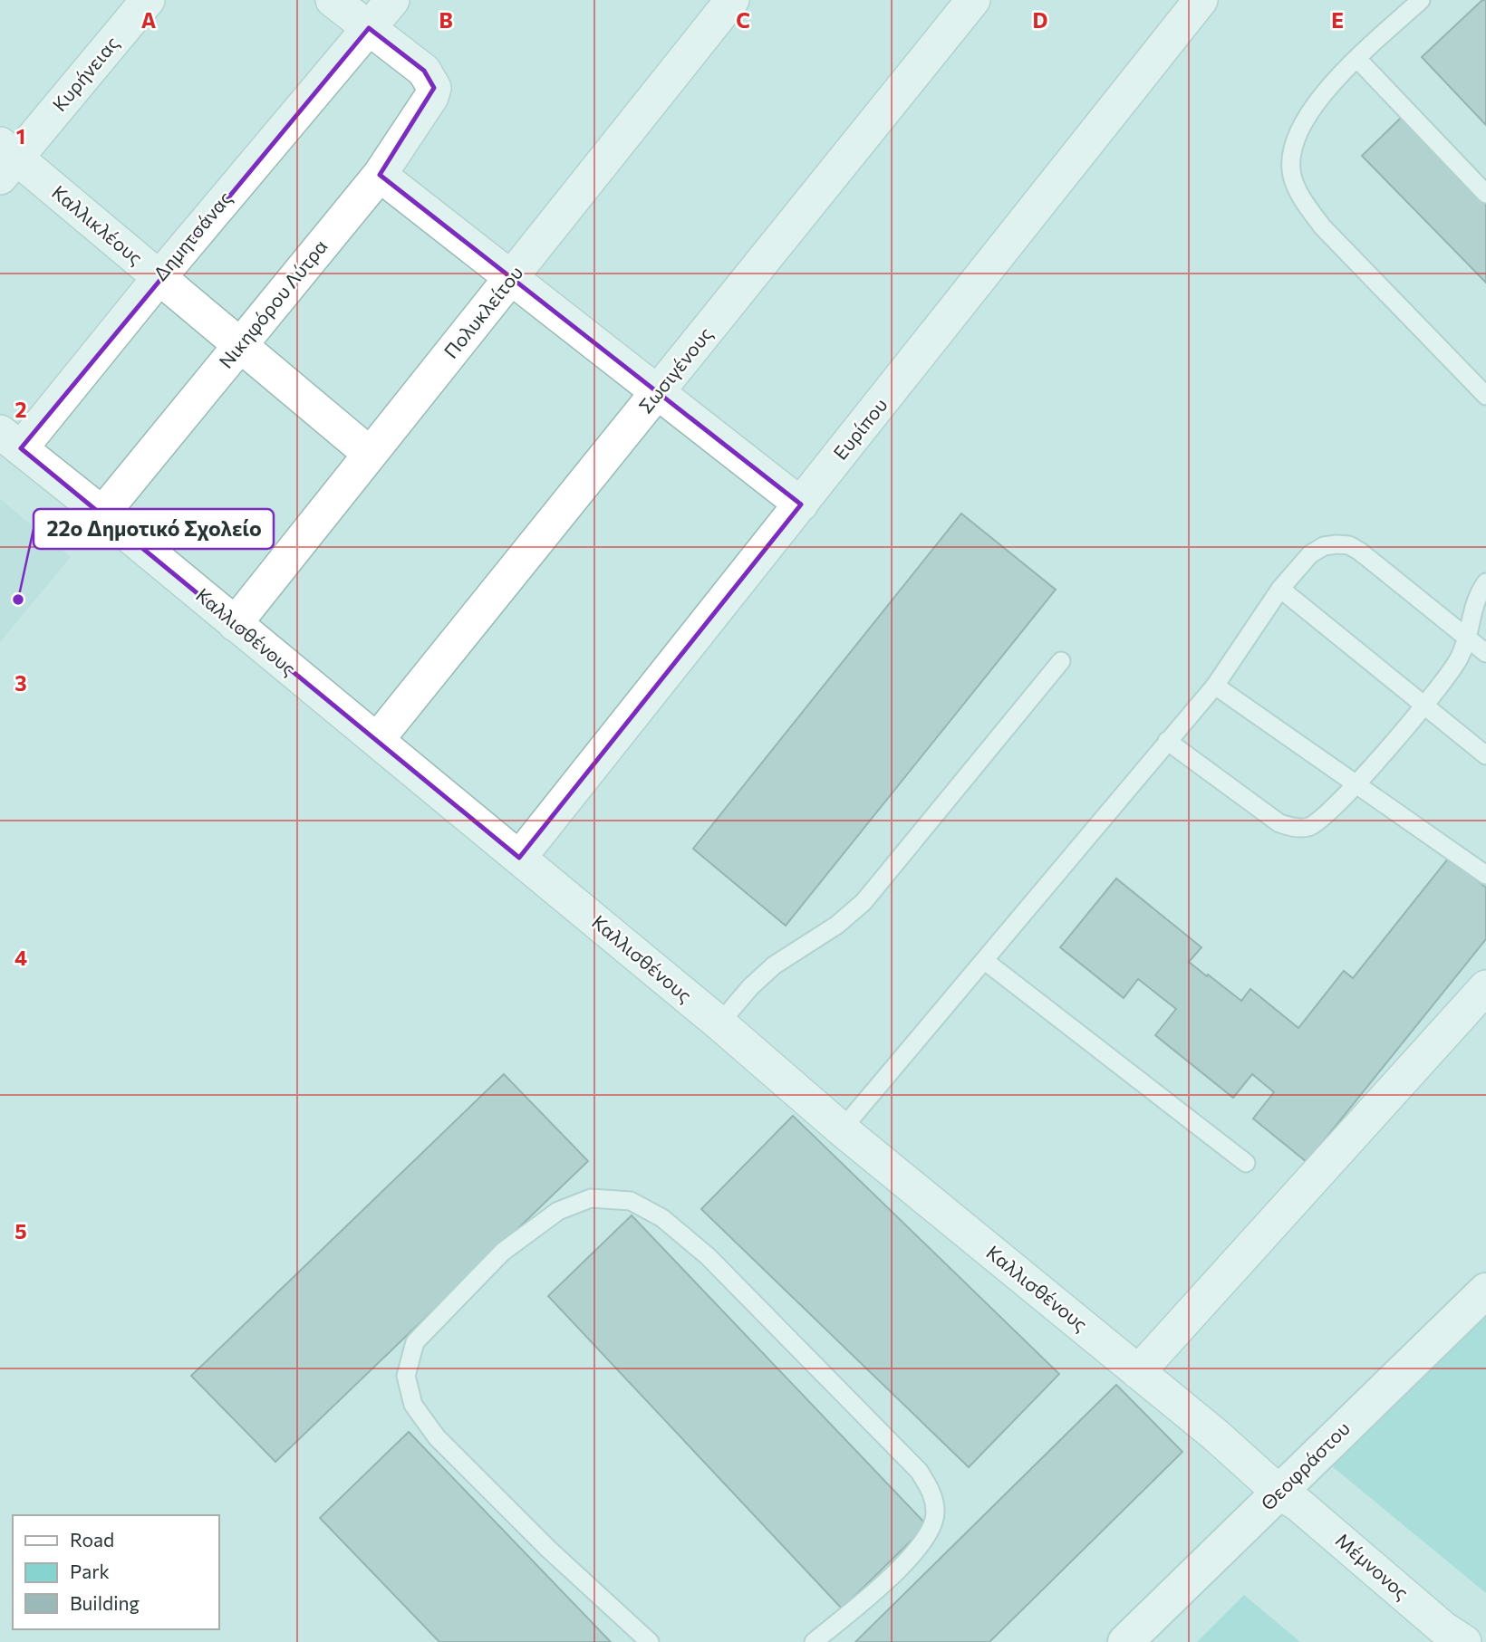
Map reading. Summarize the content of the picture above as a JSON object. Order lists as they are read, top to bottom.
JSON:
{
  "streets": {
    "street": [
      "Κυρήνειας",
      "Καλλικλέους",
      "Δημητσάνας",
      "Νικηφόρου Λύτρα",
      "Πολυκλείτου",
      "Σωσιγένους",
      "Ευρίπου",
      "Καλλισθένους",
      "Θεοφράστου",
      "Μέμνονος"
    ]
  },
  "crossings": [
    ["Κυρήνειας", "Καλλικλέους"],
    ["Καλλικλέους", "Δημητσάνας"],
    ["Καλλικλέους", "Νικηφόρου Λύτρα"],
    ["Καλλικλέους", "Πολυκλείτου"],
    ["Δημητσάνας", "Νικηφόρου Λύτρα"],
    ["Δημητσάνας", "Καλλισθένους"],
    ["Νικηφόρου Λύτρα", "Καλλισθένους"],
    ["Πολυκλείτου", "Καλλισθένους"],
    ["Σωσιγένους", "Καλλισθένους"],
    ["Ευρίπου", "Καλλισθένους"],
    ["Καλλισθένους", "Θεοφράστου"],
    ["Καλλισθένους", "Μέμνονος"],
    ["Θεοφράστου", "Μέμνονος"]
  ],
  "places": ["22ο Δημοτικό Σχολείο"],
  "legend": ["Road", "Park", "Building"],
  "grid": {
    "columns": [
      "A",
      "B",
      "C",
      "D",
      "E"
    ],
    "rows": [
      "1",
      "2",
      "3",
      "4",
      "5"
    ]
  }
}
